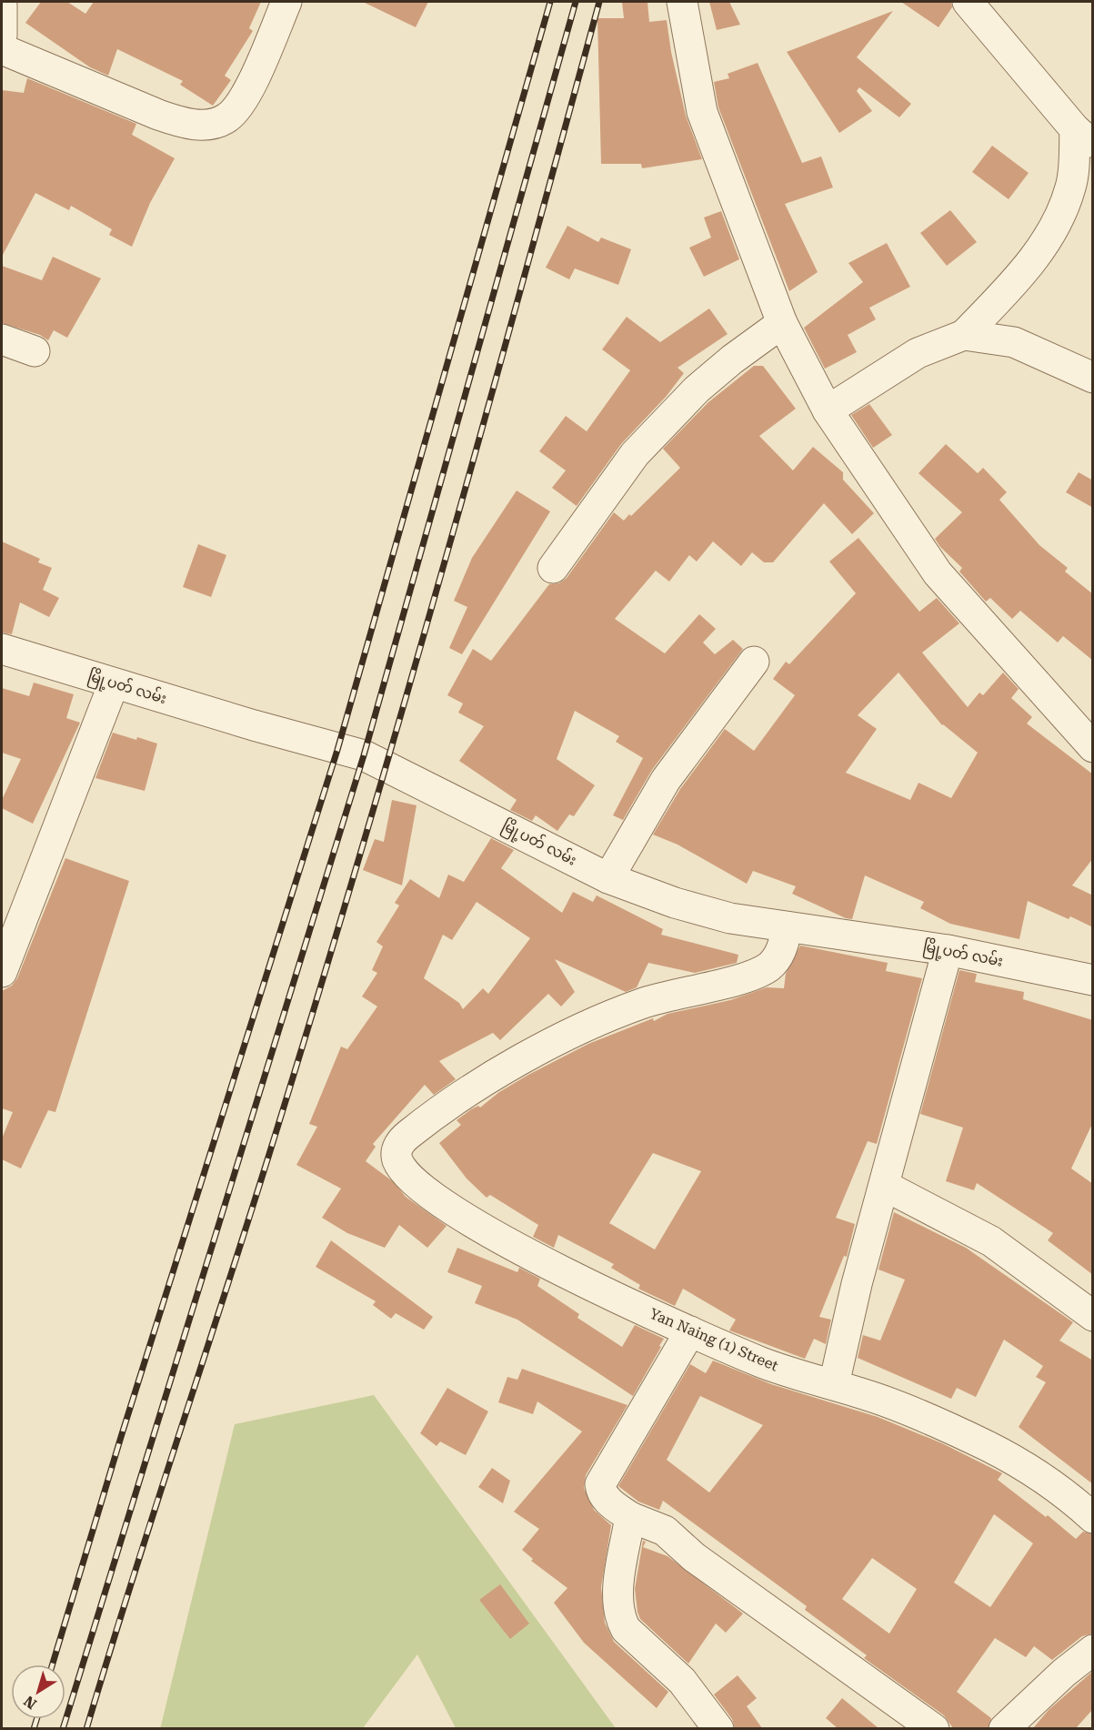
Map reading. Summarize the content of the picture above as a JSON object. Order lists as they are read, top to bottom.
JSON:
{
  "streets": {
    "street": ["မြို့ပတ် လမ်း", "Yan Naing (1) Street"]
  },
  "crossings": [
    ["မြို့ပတ် လမ်း", "Yan Naing (1) Street"]
  ],
  "north": "bottom left"
}
